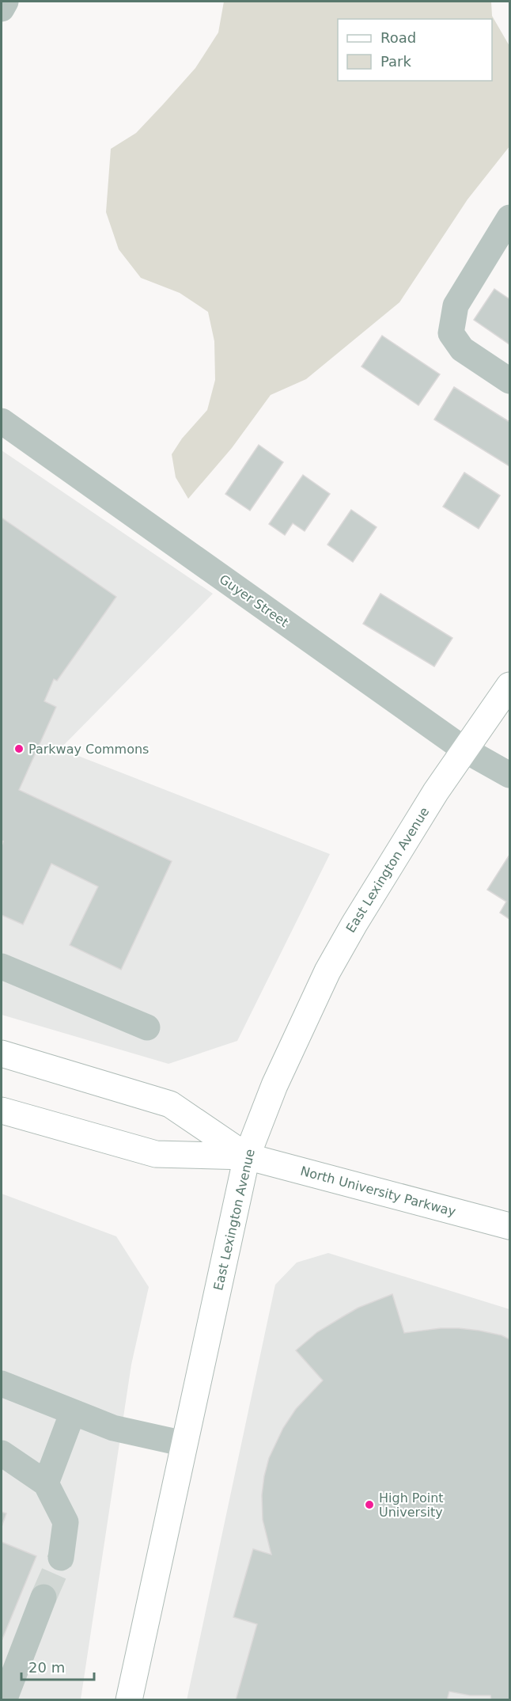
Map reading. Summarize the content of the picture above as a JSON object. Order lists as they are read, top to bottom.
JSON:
{
  "streets": {
    "main road": ["East Lexington Avenue", "North University Parkway"],
    "street": ["Guyer Street"]
  },
  "crossings": [
    ["Guyer Street", "East Lexington Avenue"],
    ["East Lexington Avenue", "North University Parkway"]
  ],
  "places": ["Parkway Commons", "High Point University"],
  "legend": ["Road", "Park"],
  "scale_bar": "20 m"
}
